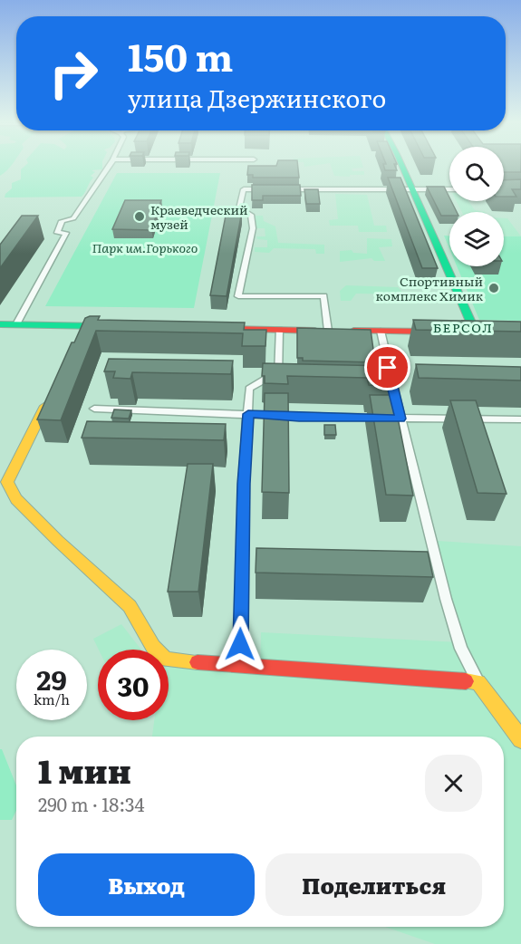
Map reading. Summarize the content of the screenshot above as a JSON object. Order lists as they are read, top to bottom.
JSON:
{
  "districts": ["БЕРСОЛ"],
  "parks": ["Парк им.Горького"],
  "places": ["Краеведческий музей", "Спортивный комплекс Химик"],
  "page": {
    "turn": ["150 m", "улица Дзержинского"],
    "speed": "29 km/h",
    "limit": "30",
    "heading": ["1 мин", "290 m · 18:34"],
    "buttons": ["Выход", "Поделиться"]
  }
}
